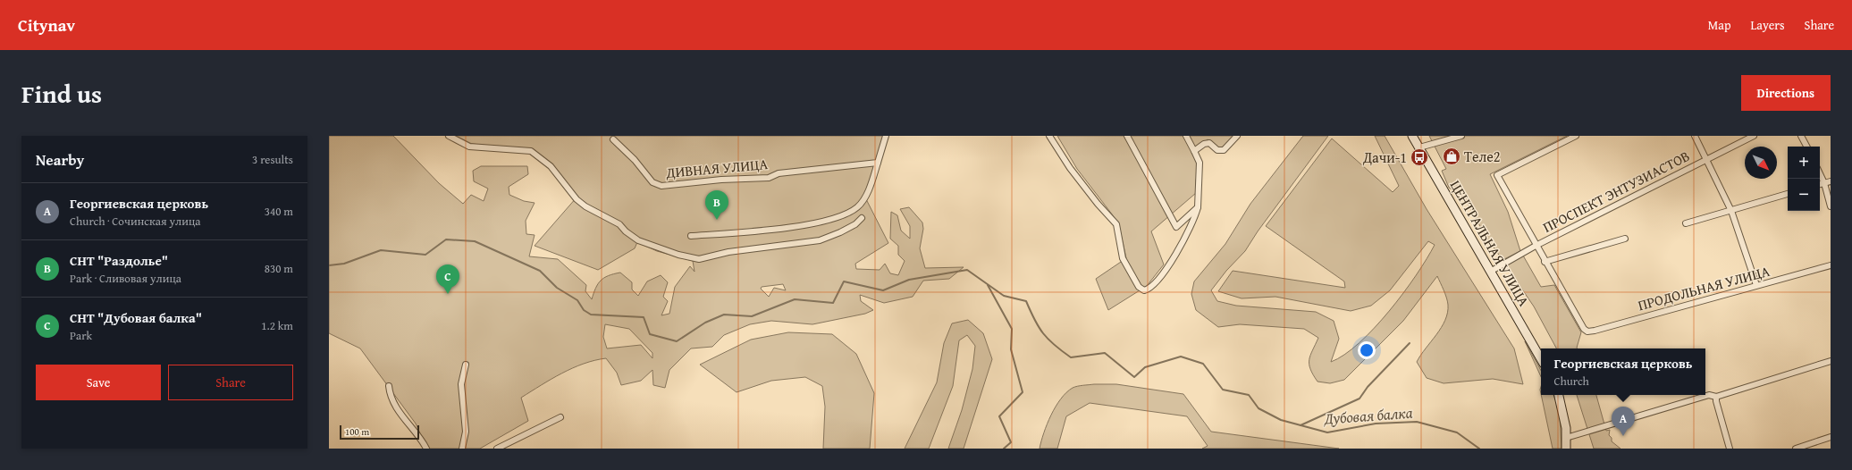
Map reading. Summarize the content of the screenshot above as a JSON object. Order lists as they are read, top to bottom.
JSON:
{
  "streets": {
    "street": [
      "ДИВНАЯ УЛИЦА",
      "ПРОСПЕКТ ЭНТУЗИАСТОВ",
      "ЦЕНТРАЛЬНАЯ УЛИЦА",
      "ПРОДОЛЬНАЯ УЛИЦА"
    ]
  },
  "crossings": [
    ["ПРОСПЕКТ ЭНТУЗИАСТОВ", "ЦЕНТРАЛЬНАЯ УЛИЦА"]
  ],
  "water": ["Дубовая балка"],
  "places": {
    "shop": ["Теле2"],
    "bus stop": ["Дачи-1"]
  },
  "scale_bar": "100 m",
  "north": "bottom right",
  "page": {
    "header": "Citynav",
    "nav": ["Map", "Layers", "Share"],
    "title": "Find us",
    "buttons": [
      "Directions",
      ["Save", "Share"]
    ],
    "heading": ["Nearby", "3 results"],
    "map_buttons": ["+", "−"],
    "list": [
      {
        "mark": "A",
        "name": "Георгиевская церковь",
        "note": "Church · Сочинская улица",
        "value": "340 m"
      },
      {
        "mark": "B",
        "name": "СНТ \"Раздолье\"",
        "note": "Park · Сливовая улица",
        "value": "830 m"
      },
      {
        "mark": "C",
        "name": "СНТ \"Дубовая балка\"",
        "note": "Park",
        "value": "1.2 km"
      }
    ],
    "pins": ["B", "C", "A"],
    "popup": ["Георгиевская церковь", "Church"],
    "scale": "100 m"
  }
}
